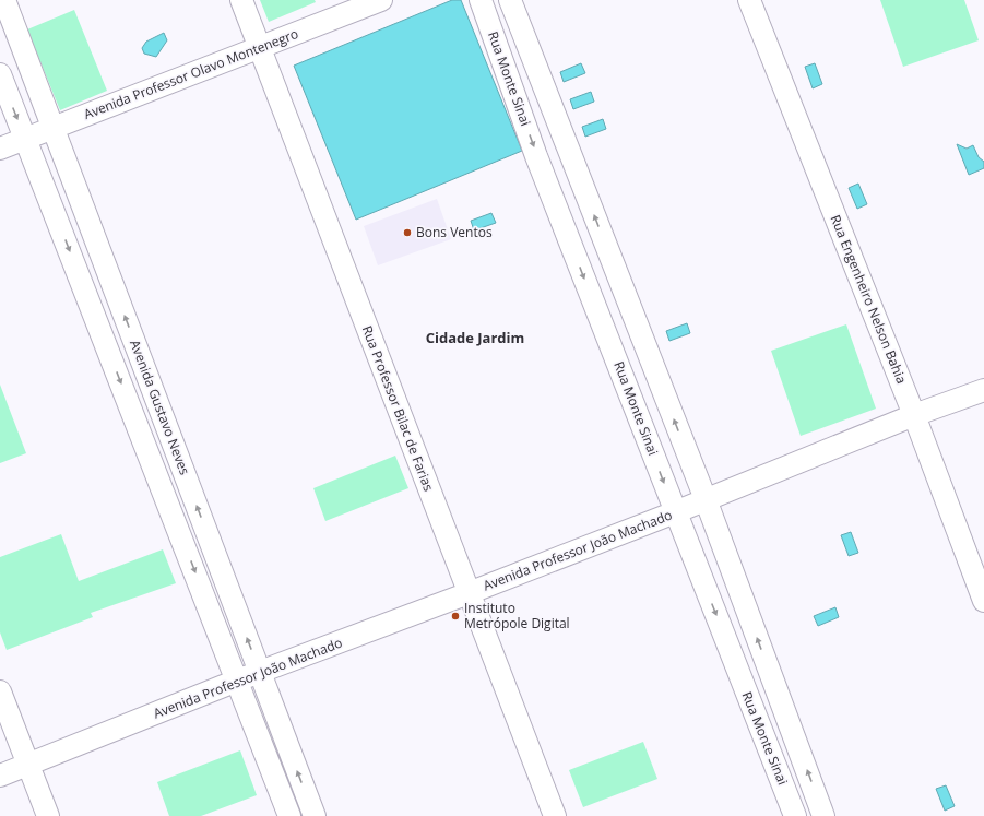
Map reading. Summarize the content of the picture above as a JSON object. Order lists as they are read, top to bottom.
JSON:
{
  "streets": {
    "street": [
      "Avenida Professor Olavo Montenegro",
      "Rua Monte Sinai",
      "Rua Engenheiro Nelson Bahia",
      "Avenida Gustavo Neves",
      "Rua Professor Bilac de Farias",
      "Avenida Professor João Machado"
    ]
  },
  "crossings": [
    ["Avenida Professor Olavo Montenegro", "Avenida Gustavo Neves"],
    ["Avenida Professor Olavo Montenegro", "Rua Professor Bilac de Farias"],
    ["Rua Monte Sinai", "Avenida Professor João Machado"],
    ["Rua Engenheiro Nelson Bahia", "Avenida Professor João Machado"],
    ["Avenida Gustavo Neves", "Avenida Professor João Machado"],
    ["Rua Professor Bilac de Farias", "Avenida Professor João Machado"]
  ],
  "districts": ["Cidade Jardim"],
  "places": ["Bons Ventos", "Instituto Metrópole Digital"]
}
